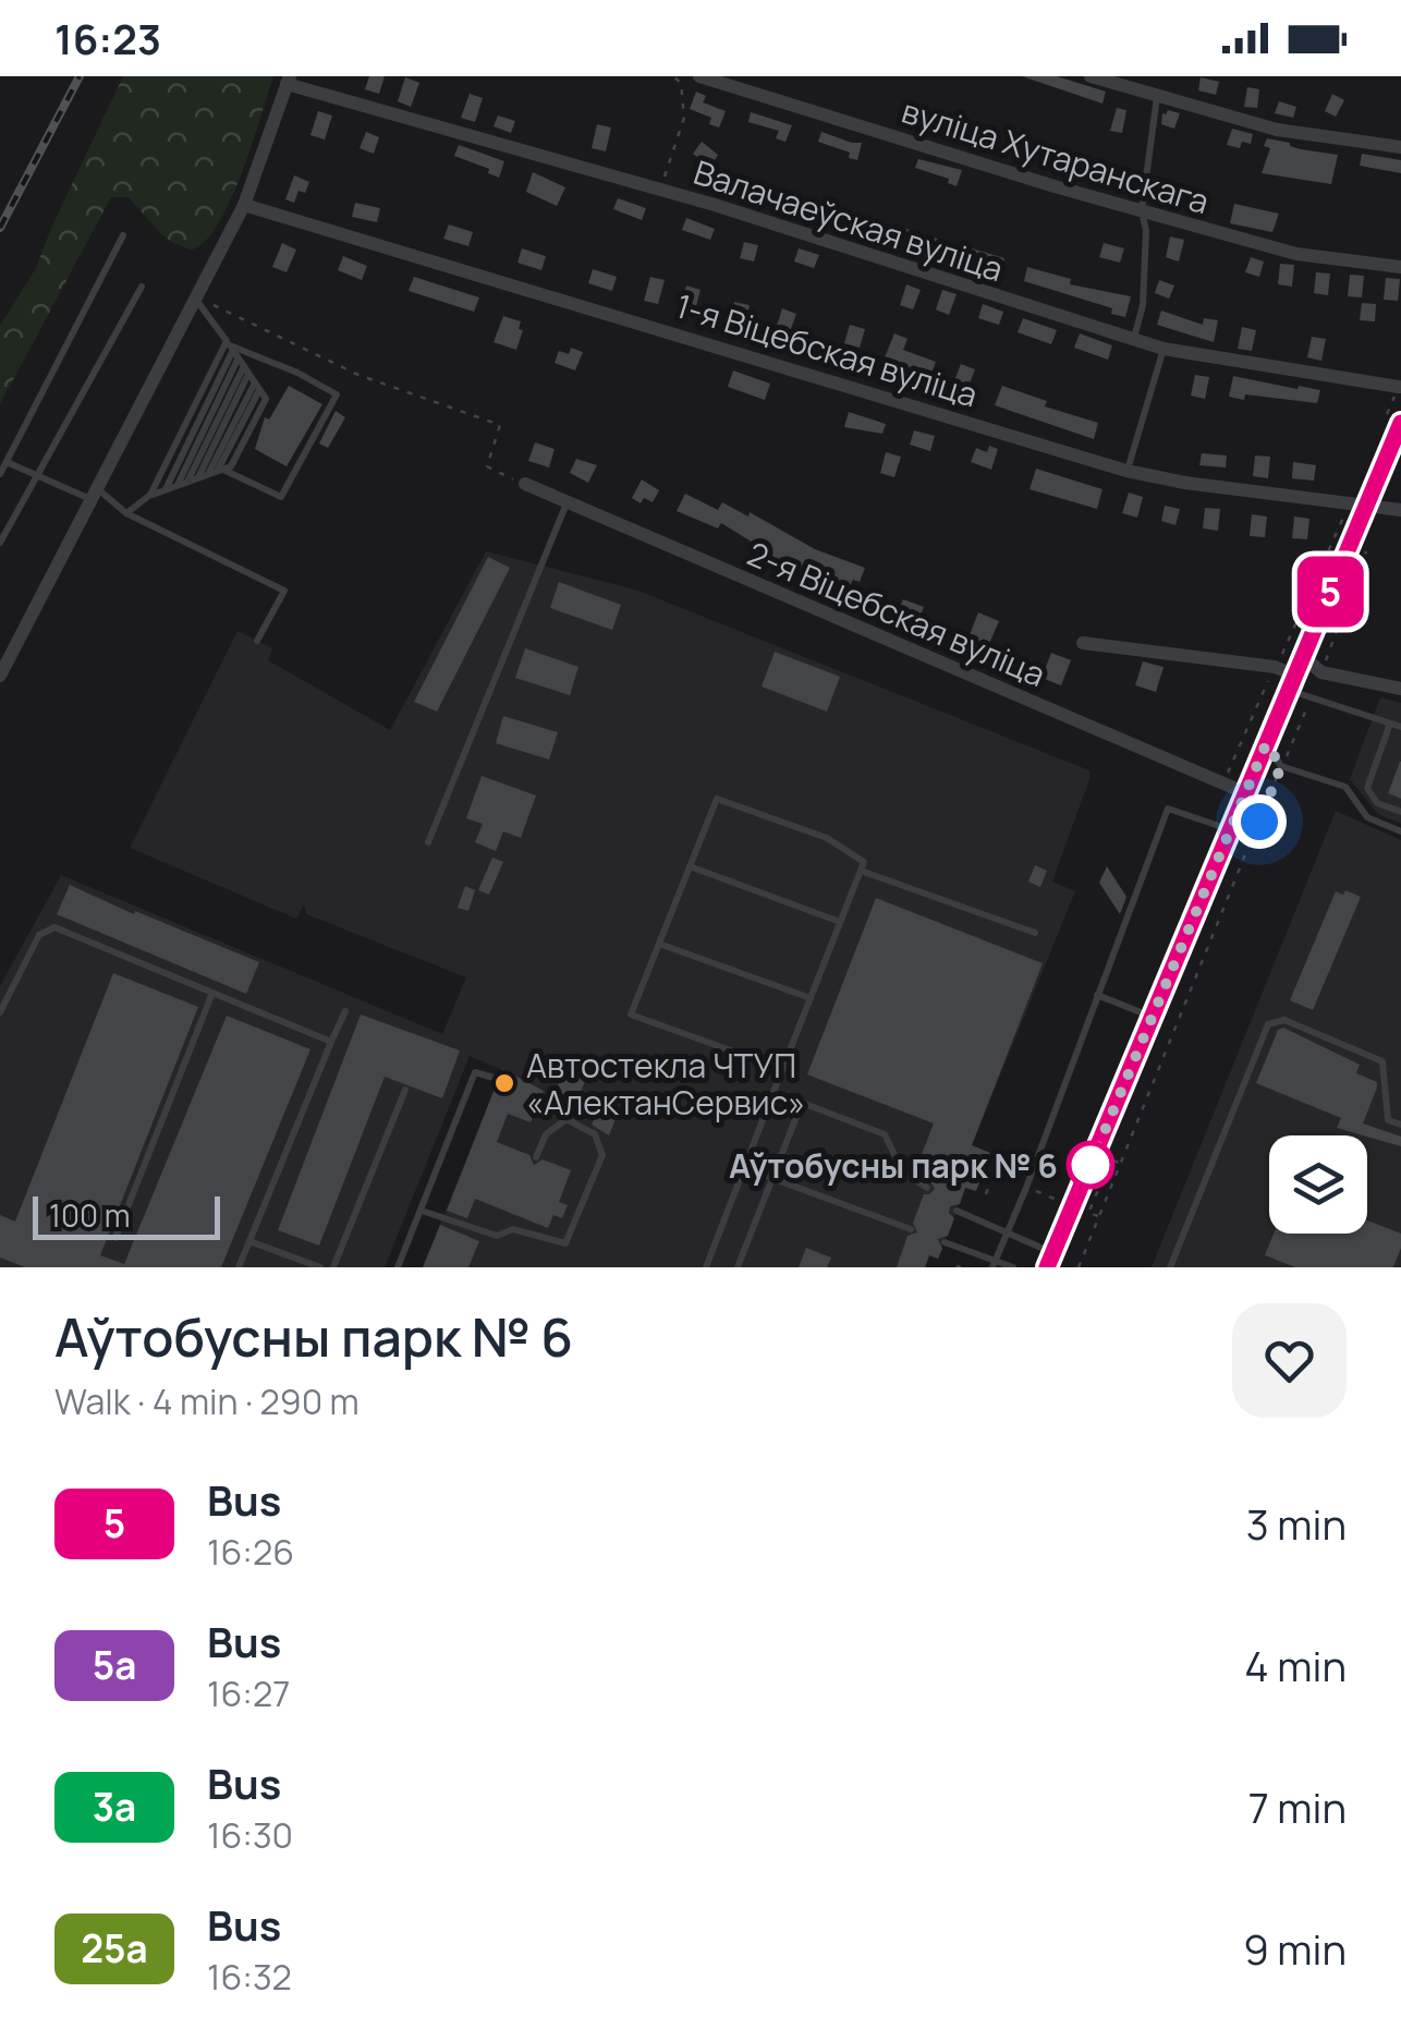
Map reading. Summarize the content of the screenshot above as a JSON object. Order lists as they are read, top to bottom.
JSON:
{
  "streets": {
    "street": [
      "вуліца Хутаранскага",
      "Валачаеўская вуліца",
      "1-я Віцебская вуліца",
      "2-я Віцебская вуліца"
    ]
  },
  "places": ["Автостекла ЧТУП «АлектанСервис»", "Аўтобусны парк № 6"],
  "lines": ["bus line 5"],
  "scale_bar": "100 m",
  "page": {
    "status": "16:23",
    "on_map": "5",
    "scale": "100 m",
    "heading": ["Аўтобусны парк № 6", "Walk · 4 min · 290 m"],
    "list": [
      {
        "mark": "5",
        "name": "Bus",
        "note": "16:26",
        "value": "3 min"
      },
      {
        "mark": "5а",
        "name": "Bus",
        "note": "16:27",
        "value": "4 min"
      },
      {
        "mark": "3а",
        "name": "Bus",
        "note": "16:30",
        "value": "7 min"
      },
      {
        "mark": "25а",
        "name": "Bus",
        "note": "16:32",
        "value": "9 min"
      }
    ]
  }
}
